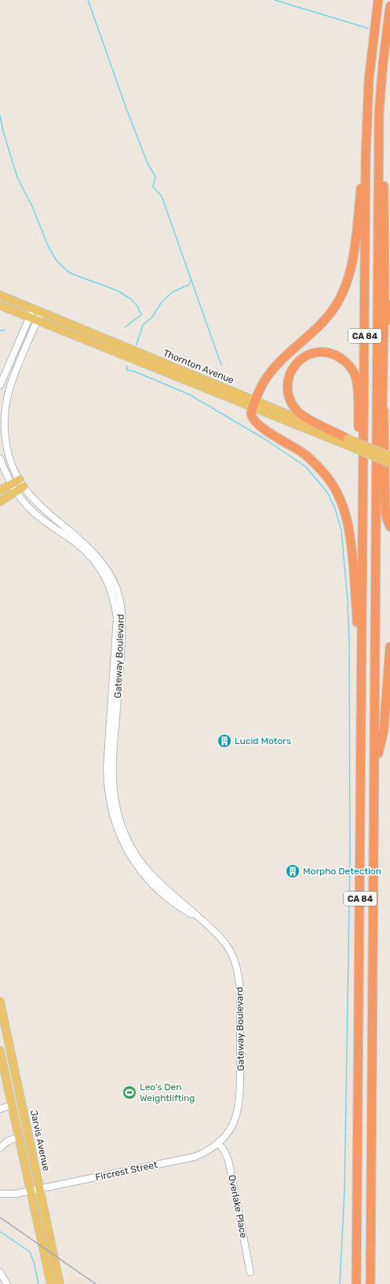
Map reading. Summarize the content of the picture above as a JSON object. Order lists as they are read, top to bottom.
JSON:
{
  "streets": {
    "highway": ["CA 84"],
    "main road": ["Thornton Avenue", "Jarvis Avenue"],
    "street": ["Gateway Boulevard", "Fircrest Street", "Overlake Place"]
  },
  "crossings": [
    ["Thornton Avenue", "Gateway Boulevard"],
    ["Gateway Boulevard", "Fircrest Street"],
    ["Gateway Boulevard", "Overlake Place"],
    ["Jarvis Avenue", "Fircrest Street"],
    ["Fircrest Street", "Overlake Place"]
  ],
  "places": {
    "building": ["Lucid Motors", "Morpho Detection"],
    "sports": ["Leo's Den Weightlifting"]
  }
}
